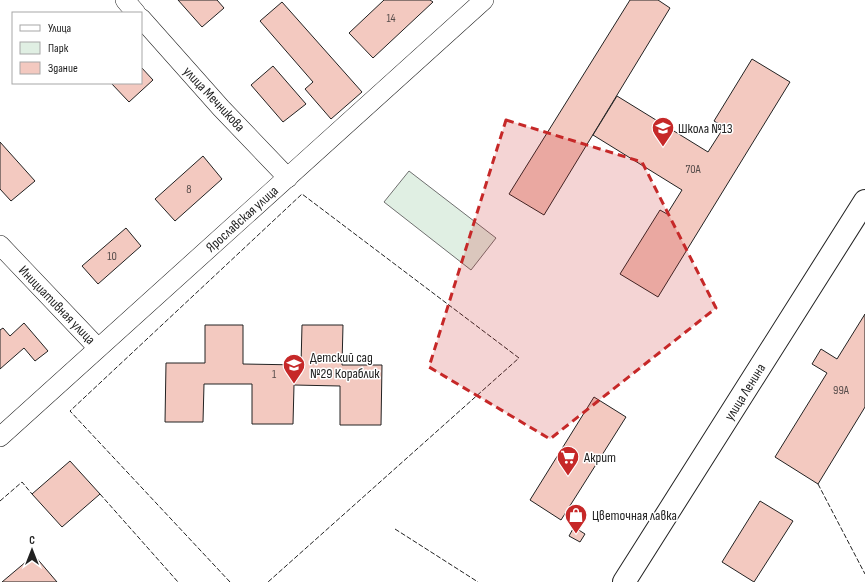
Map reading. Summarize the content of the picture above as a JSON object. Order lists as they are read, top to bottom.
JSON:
{
  "streets": {
    "street": [
      "улица Мечникова",
      "Ярославская улица",
      "Инициативная улица",
      "улица Ленина"
    ]
  },
  "crossings": [
    ["улица Мечникова", "Ярославская улица"],
    ["Ярославская улица", "Инициативная улица"]
  ],
  "places": {
    "school or university": ["Школа №13", "Детский сад №29 Кораблик"],
    "supermarket": ["Акрит"],
    "shop": ["Цветочная лавка"]
  },
  "house_numbers": [
    "14",
    "70А",
    "8",
    "10",
    "1",
    "99А"
  ],
  "legend": ["Улица", "Парк", "Здание"],
  "north": "top"
}
